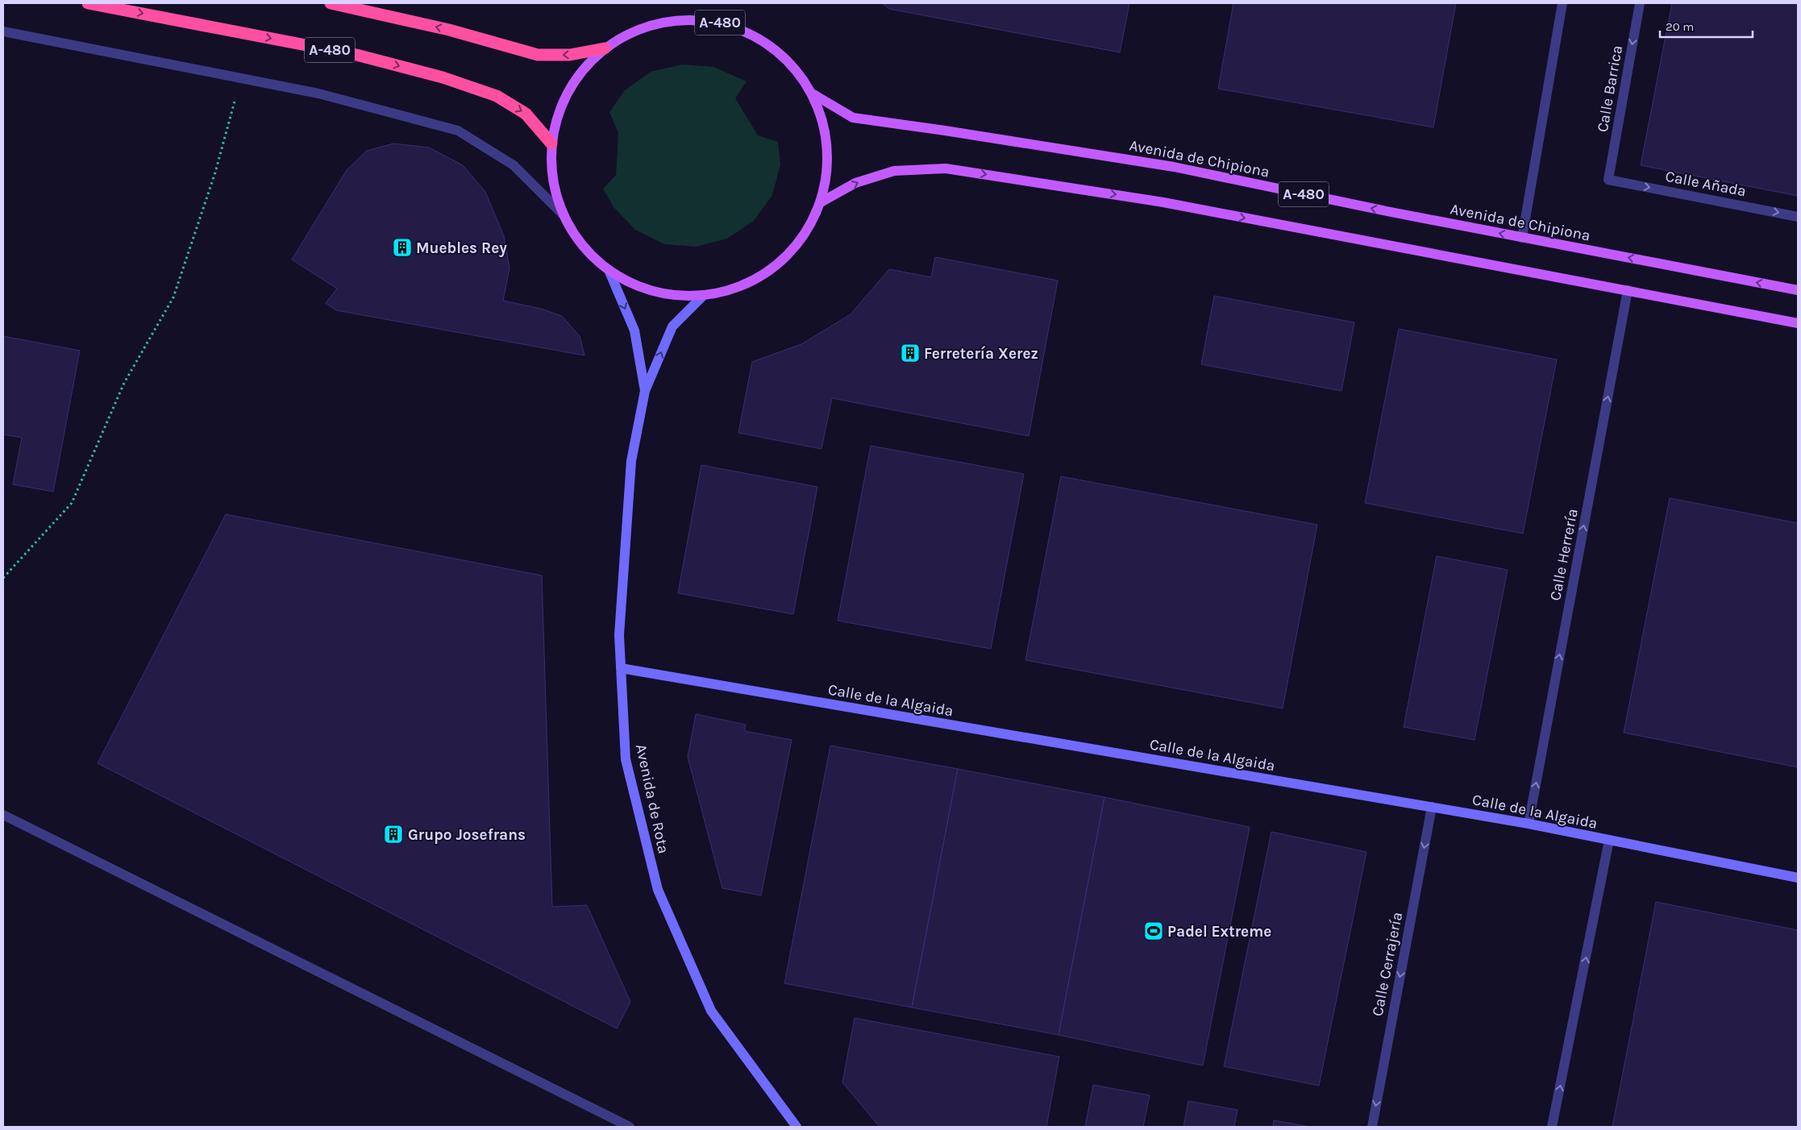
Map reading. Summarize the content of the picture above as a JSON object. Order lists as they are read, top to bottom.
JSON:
{
  "streets": {
    "highway": ["A-480"],
    "main road": ["Avenida de Chipiona"],
    "street": [
      "Calle Barrica",
      "Calle Añada",
      "Calle Herrería",
      "Calle de la Algaida",
      "Avenida de Rota",
      "Calle Cerrajería"
    ]
  },
  "crossings": [
    ["A-480", "Avenida de Chipiona"],
    ["A-480", "Calle Herrería"],
    ["A-480", "Avenida de Rota"],
    ["Calle Barrica", "Calle Añada"],
    ["Calle Herrería", "Calle de la Algaida"],
    ["Calle de la Algaida", "Avenida de Rota"],
    ["Calle de la Algaida", "Calle Cerrajería"]
  ],
  "one_way": ["Calle Añada", "Calle Herrería", "Calle Cerrajería"],
  "places": {
    "building": ["Muebles Rey", "Ferretería Xerez", "Grupo Josefrans"],
    "sports": ["Padel Extreme"]
  },
  "scale_bar": "20 m"
}
